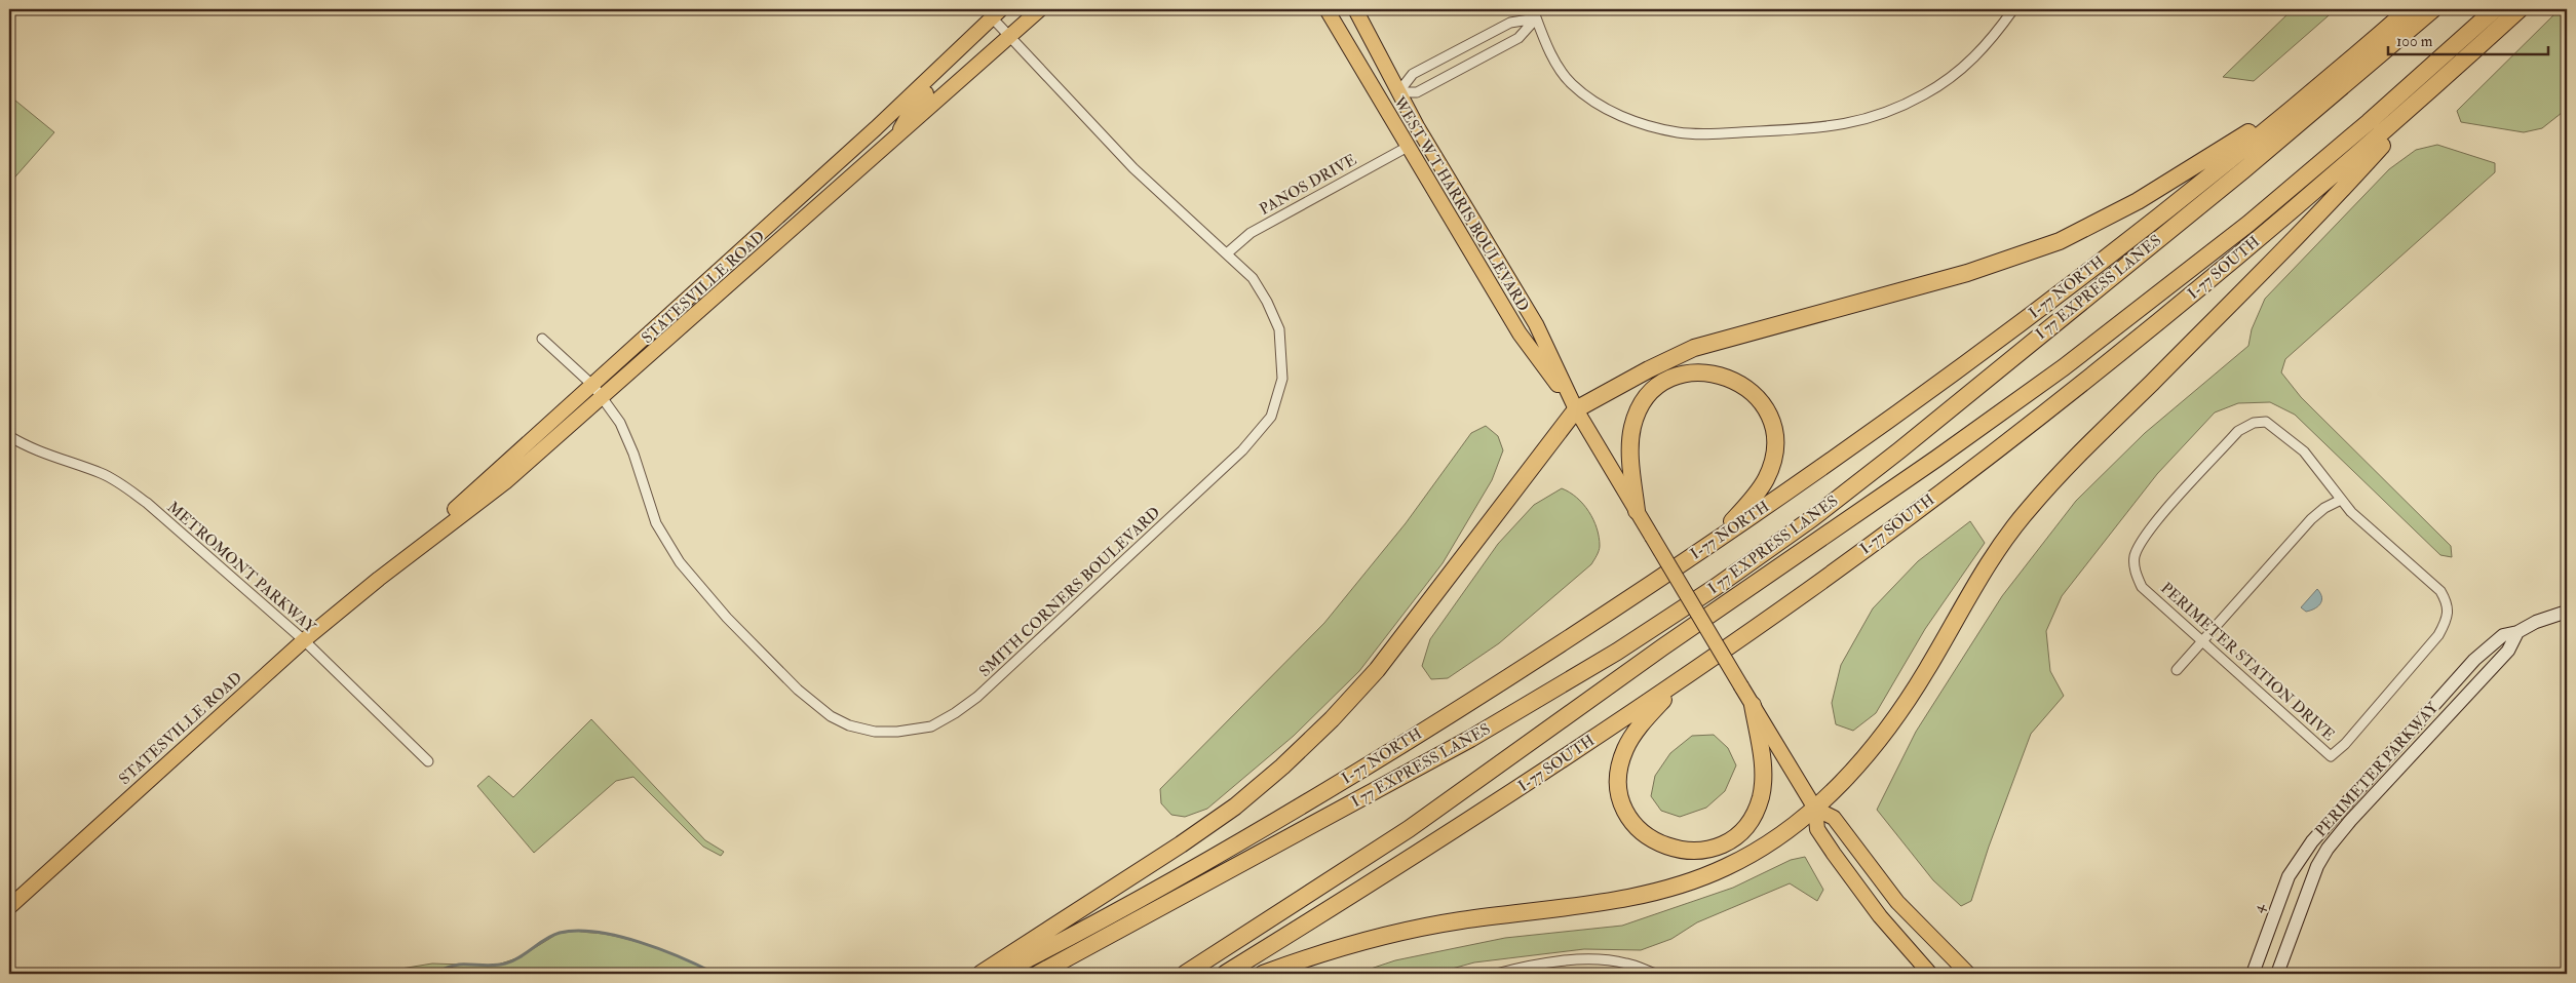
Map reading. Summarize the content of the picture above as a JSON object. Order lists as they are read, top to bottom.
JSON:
{
  "streets": {
    "highway": ["I-77 SOUTH", "I-77 NORTH", "I 77 EXPRESS LANES"],
    "main road": ["WEST W T HARRIS BOULEVARD", "STATESVILLE ROAD"],
    "street": [
      "PANOS DRIVE",
      "METROMONT PARKWAY",
      "SMITH CORNERS BOULEVARD",
      "PERIMETER STATION DRIVE",
      "PERIMETER PARKWAY",
      "4"
    ]
  },
  "crossings": [
    ["PANOS DRIVE", "WEST W T HARRIS BOULEVARD"],
    ["PANOS DRIVE", "SMITH CORNERS BOULEVARD"],
    ["STATESVILLE ROAD", "METROMONT PARKWAY"],
    ["STATESVILLE ROAD", "SMITH CORNERS BOULEVARD"],
    ["PERIMETER PARKWAY", "4"]
  ],
  "scale_bar": "100 m"
}
